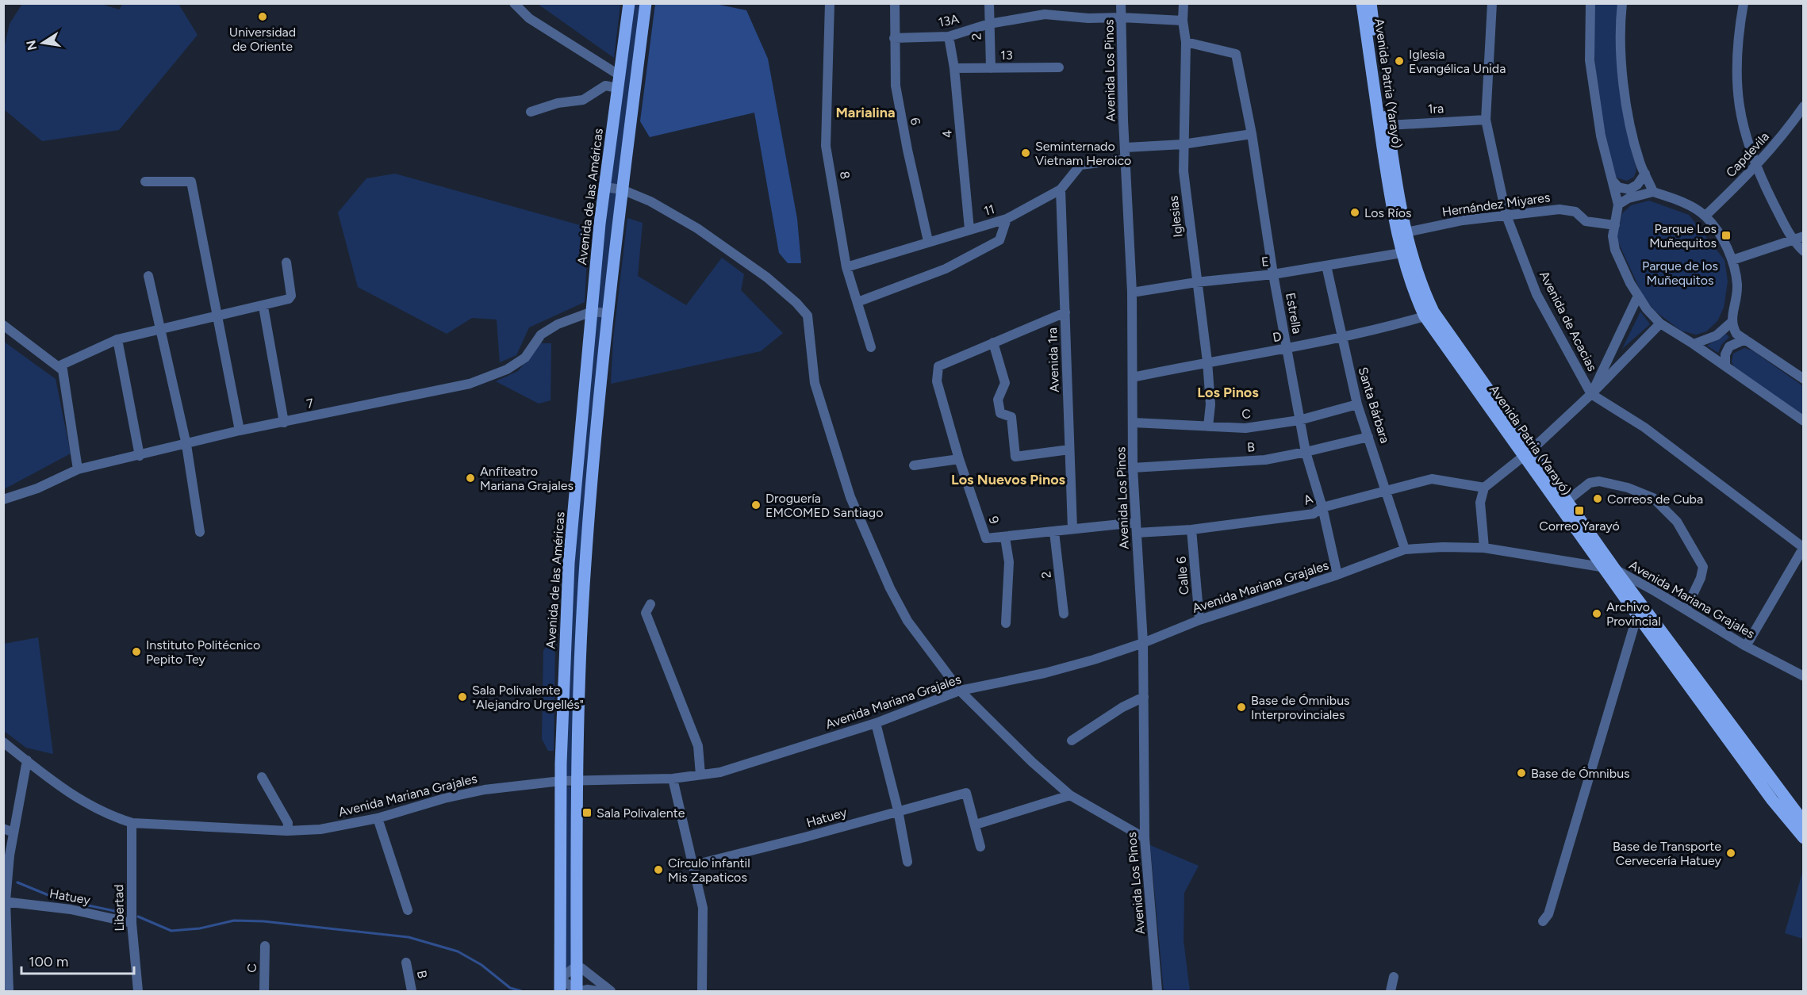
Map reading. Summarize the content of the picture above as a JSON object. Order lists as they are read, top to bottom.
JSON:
{
  "streets": {
    "main road": ["Avenida Patria (Yarayó)", "Avenida de las Américas"],
    "street": [
      "13A",
      "2",
      "13",
      "Avenida Los Pinos",
      "1ra",
      "6",
      "4",
      "Capdevila",
      "8",
      "Hernández Miyares",
      "11",
      "Iglesias",
      "E",
      "Estrella",
      "Avenida de Acacias",
      "D",
      "Avenida 1ra",
      "7",
      "Santa Bárbara",
      "C",
      "B",
      "A",
      "9",
      "Calle 6",
      "Avenida Mariana Grajales",
      "Hatuey",
      "Libertad"
    ]
  },
  "crossings": [
    ["13A", "2"],
    ["13A", "Avenida Los Pinos"],
    ["13A", "6"],
    ["13A", "4"],
    ["2", "13"],
    ["2", "9"],
    ["13", "4"],
    ["Avenida Los Pinos", "11"],
    ["Avenida Los Pinos", "E"],
    ["Avenida Los Pinos", "D"],
    ["Avenida Los Pinos", "C"],
    ["Avenida Los Pinos", "B"],
    ["Avenida Los Pinos", "A"],
    ["Avenida Los Pinos", "9"],
    ["Avenida Los Pinos", "Avenida Mariana Grajales"],
    ["Avenida Patria (Yarayó)", "1ra"],
    ["Avenida Patria (Yarayó)", "Hernández Miyares"],
    ["Avenida Patria (Yarayó)", "E"],
    ["Avenida Patria (Yarayó)", "D"],
    ["Avenida Patria (Yarayó)", "Avenida Mariana Grajales"],
    ["1ra", "Avenida de Acacias"],
    ["6", "11"],
    ["4", "11"],
    ["Capdevila", "Hernández Miyares"],
    ["8", "11"],
    ["Avenida de las Américas", "7"],
    ["Avenida de las Américas", "Avenida Mariana Grajales"],
    ["Hernández Miyares", "Avenida de Acacias"],
    ["11", "Avenida 1ra"],
    ["Iglesias", "E"],
    ["Iglesias", "Estrella"],
    ["Iglesias", "D"],
    ["Iglesias", "C"],
    ["E", "Estrella"],
    ["E", "Santa Bárbara"],
    ["Estrella", "D"],
    ["Estrella", "C"],
    ["Estrella", "B"],
    ["Estrella", "A"],
    ["Estrella", "Avenida Mariana Grajales"],
    ["D", "Santa Bárbara"],
    ["Avenida 1ra", "9"],
    ["Santa Bárbara", "C"],
    ["Santa Bárbara", "B"],
    ["Santa Bárbara", "A"],
    ["Santa Bárbara", "Avenida Mariana Grajales"],
    ["A", "9"],
    ["A", "Calle 6"],
    ["Calle 6", "Avenida Mariana Grajales"],
    ["Avenida Mariana Grajales", "Libertad"],
    ["Hatuey", "Libertad"]
  ],
  "districts": ["Marialina", "Los Pinos", "Los Nuevos Pinos"],
  "parks": ["Parque de los Muñequitos"],
  "places": {
    "other": [
      "Universidad de Oriente",
      "Iglesia Evangélica Unida",
      "Seminternado Vietnam Heroico",
      "Los Ríos",
      "Anfiteatro Mariana Grajales",
      "Correos de Cuba",
      "Droguería EMCOMED Santiago",
      "Archivo Provincial",
      "Instituto Politécnico Pepito Tey",
      "Sala Polivalente \"Alejandro Urgellés\"",
      "Base de Ómnibus Interprovinciales",
      "Base de Ómnibus",
      "Base de Transporte Cervecería Hatuey",
      "Círculo infantil Mis Zapaticos"
    ],
    "transit": ["Parque Los Muñequitos", "Correo Yarayó", "Sala Polivalente"]
  },
  "scale_bar": "100 m",
  "north": "left"
}
